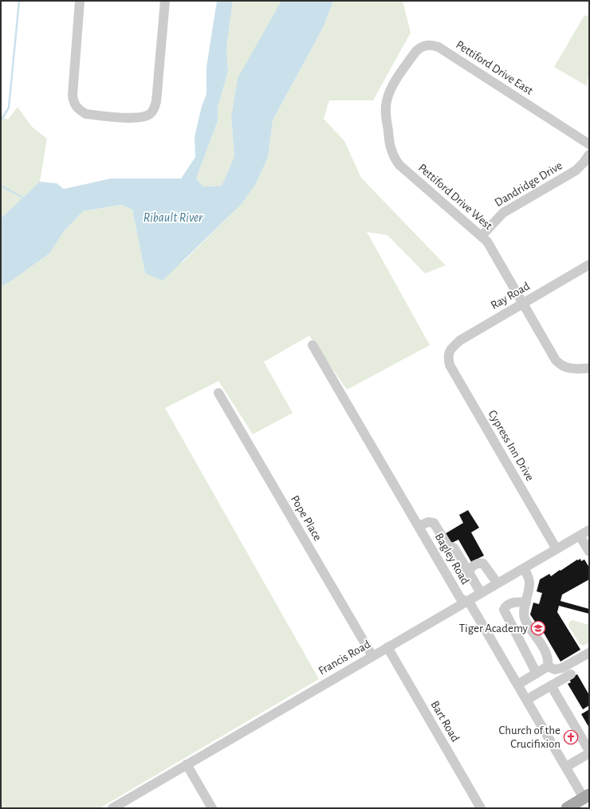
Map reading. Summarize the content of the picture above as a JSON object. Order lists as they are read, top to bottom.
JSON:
{
  "streets": {
    "street": [
      "Pettiford Drive East",
      "Dandridge Drive",
      "Pettiford Drive West",
      "Ray Road",
      "Cypress Inn Drive",
      "Pope Place",
      "Bagley Road",
      "Francis Road",
      "Bart Road"
    ]
  },
  "crossings": [
    ["Pettiford Drive East", "Pettiford Drive West"],
    ["Dandridge Drive", "Pettiford Drive West"],
    ["Pettiford Drive West", "Ray Road"],
    ["Ray Road", "Cypress Inn Drive"],
    ["Cypress Inn Drive", "Francis Road"],
    ["Pope Place", "Francis Road"],
    ["Bagley Road", "Francis Road"],
    ["Francis Road", "Bart Road"]
  ],
  "water": ["Ribault River"],
  "places": {
    "school or university": ["Tiger Academy"],
    "church": ["Church of the Crucifixion"]
  }
}
